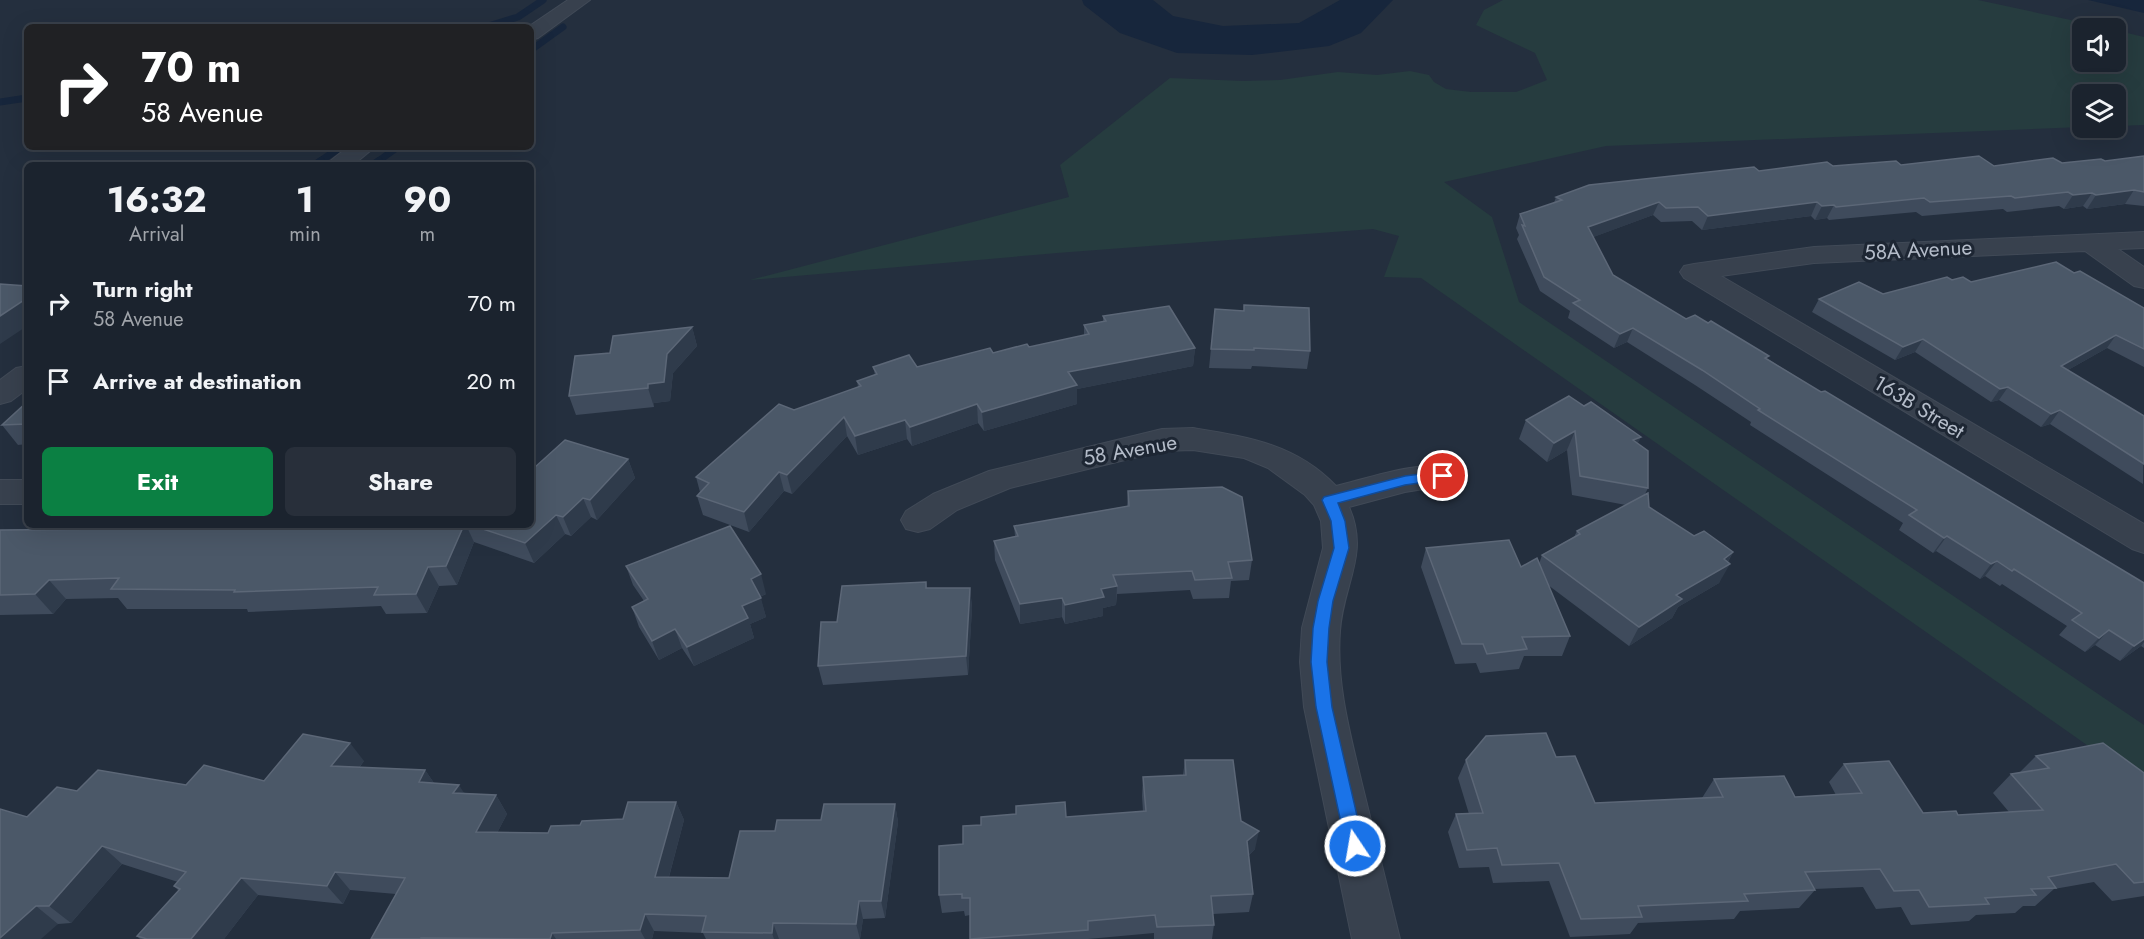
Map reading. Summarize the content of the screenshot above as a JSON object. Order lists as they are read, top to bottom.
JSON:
{
  "streets": {
    "street": ["58A Avenue", "163B Street", "58 Avenue"]
  },
  "crossings": [
    ["58A Avenue", "163B Street"]
  ],
  "page": {
    "turn": ["70 m", "58 Avenue"],
    "eta": [
      "16:32",
      "Arrival",
      "1",
      "min",
      "90",
      "m"
    ],
    "list": [
      {
        "name": "Turn right",
        "note": "58 Avenue",
        "value": "70 m"
      },
      {
        "name": "Arrive at destination",
        "value": "20 m"
      }
    ],
    "buttons": ["Exit", "Share"]
  }
}
